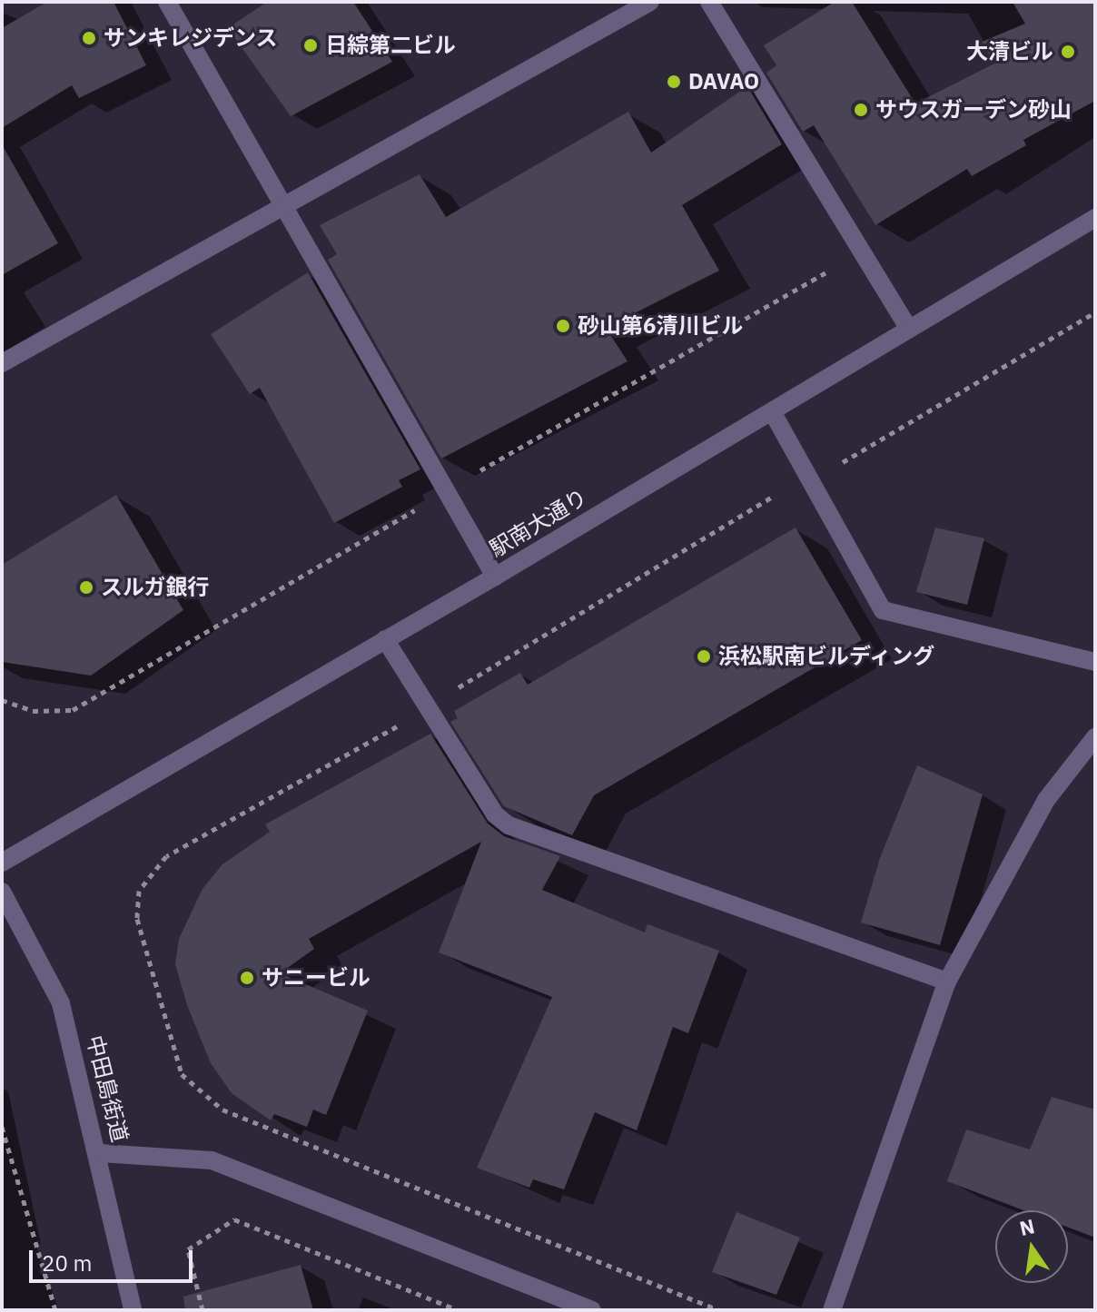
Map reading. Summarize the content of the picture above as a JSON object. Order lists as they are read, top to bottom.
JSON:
{
  "streets": {
    "street": ["駅南大通り", "中田島街道"]
  },
  "places": [
    "サンキレジデンス",
    "日綜第二ビル",
    "大清ビル",
    "DAVAO",
    "サウスガーデン砂山",
    "砂山第6清川ビル",
    "スルガ銀行",
    "浜松駅南ビルディング",
    "サニービル"
  ],
  "scale_bar": "20 m",
  "north": "top"
}
